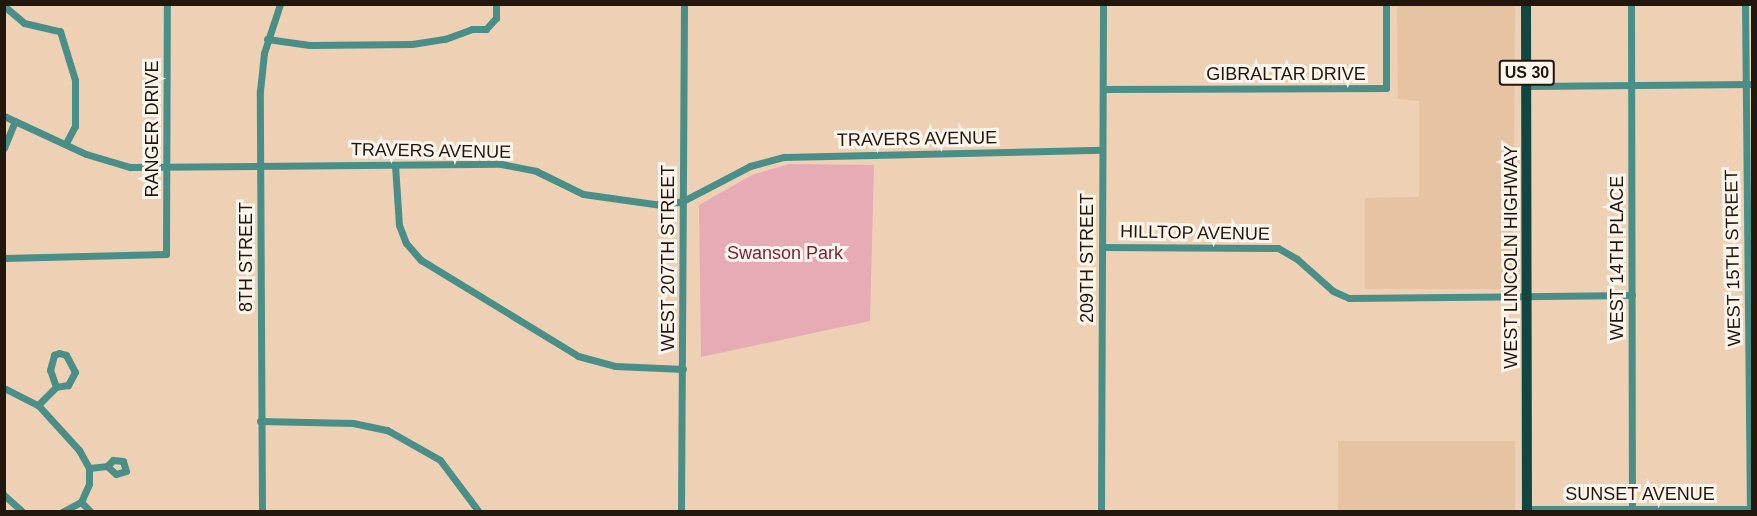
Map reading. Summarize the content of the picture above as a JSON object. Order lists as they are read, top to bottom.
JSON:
{
  "streets": {
    "main road": ["US 30", "WEST LINCOLN HIGHWAY"],
    "street": [
      "GIBRALTAR DRIVE",
      "RANGER DRIVE",
      "TRAVERS AVENUE",
      "HILLTOP AVENUE",
      "8TH STREET",
      "WEST 207TH STREET",
      "209TH STREET",
      "WEST 14TH PLACE",
      "WEST 15TH STREET",
      "SUNSET AVENUE"
    ]
  },
  "crossings": [
    ["GIBRALTAR DRIVE", "209TH STREET"],
    ["RANGER DRIVE", "TRAVERS AVENUE"],
    ["TRAVERS AVENUE", "8TH STREET"],
    ["TRAVERS AVENUE", "WEST 207TH STREET"],
    ["TRAVERS AVENUE", "209TH STREET"],
    ["HILLTOP AVENUE", "WEST LINCOLN HIGHWAY"],
    ["HILLTOP AVENUE", "209TH STREET"],
    ["HILLTOP AVENUE", "WEST 14TH PLACE"],
    ["WEST LINCOLN HIGHWAY", "SUNSET AVENUE"],
    ["WEST 14TH PLACE", "SUNSET AVENUE"],
    ["WEST 15TH STREET", "SUNSET AVENUE"]
  ],
  "parks": ["Swanson Park"]
}
